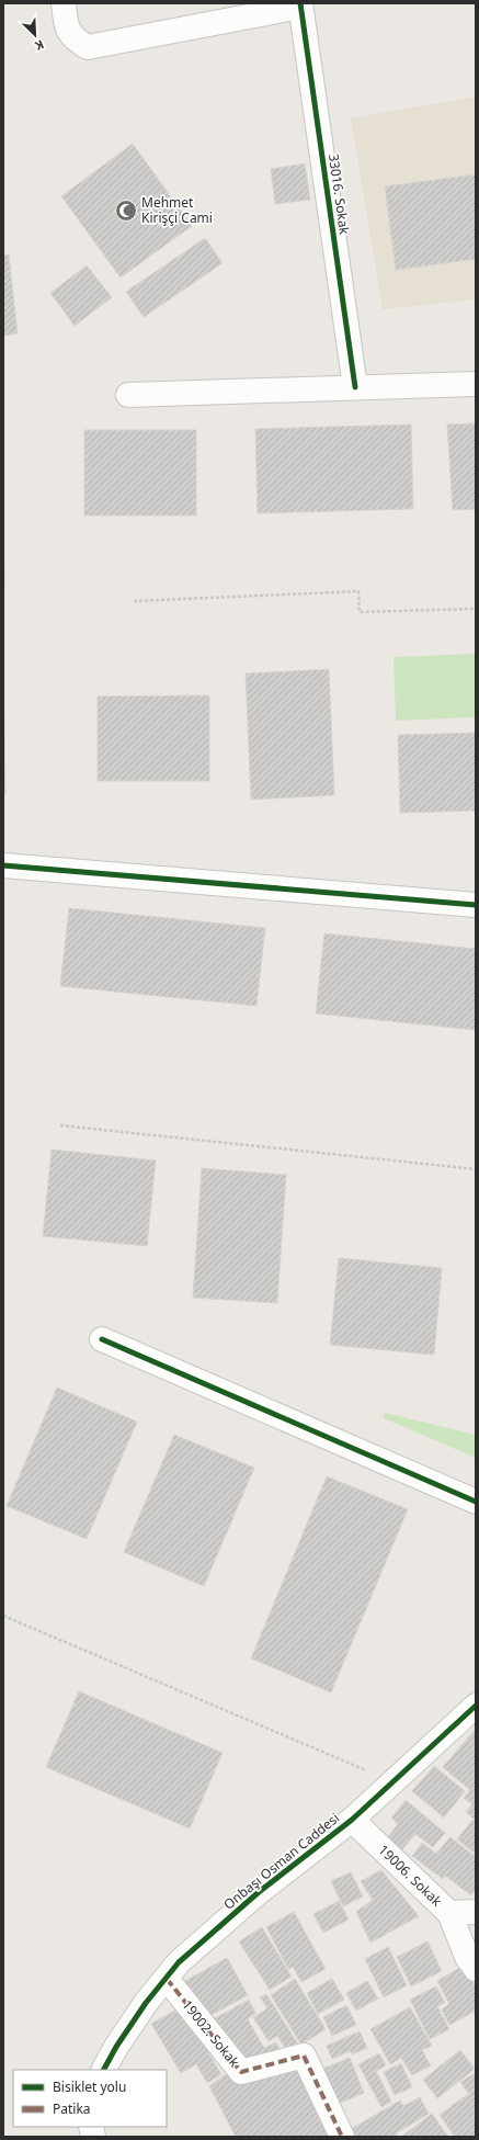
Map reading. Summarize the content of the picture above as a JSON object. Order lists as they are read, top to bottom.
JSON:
{
  "streets": {
    "street": [
      "33016. Sokak",
      "Onbaşı Osman Caddesi",
      "19006. Sokak",
      "19002. Sokak"
    ]
  },
  "crossings": [
    ["Onbaşı Osman Caddesi", "19006. Sokak"],
    ["Onbaşı Osman Caddesi", "19002. Sokak"]
  ],
  "places": {
    "mosque": ["Mehmet Kirişçi Cami"]
  },
  "legend": ["Bisiklet yolu", "Patika"],
  "north": "bottom right"
}
